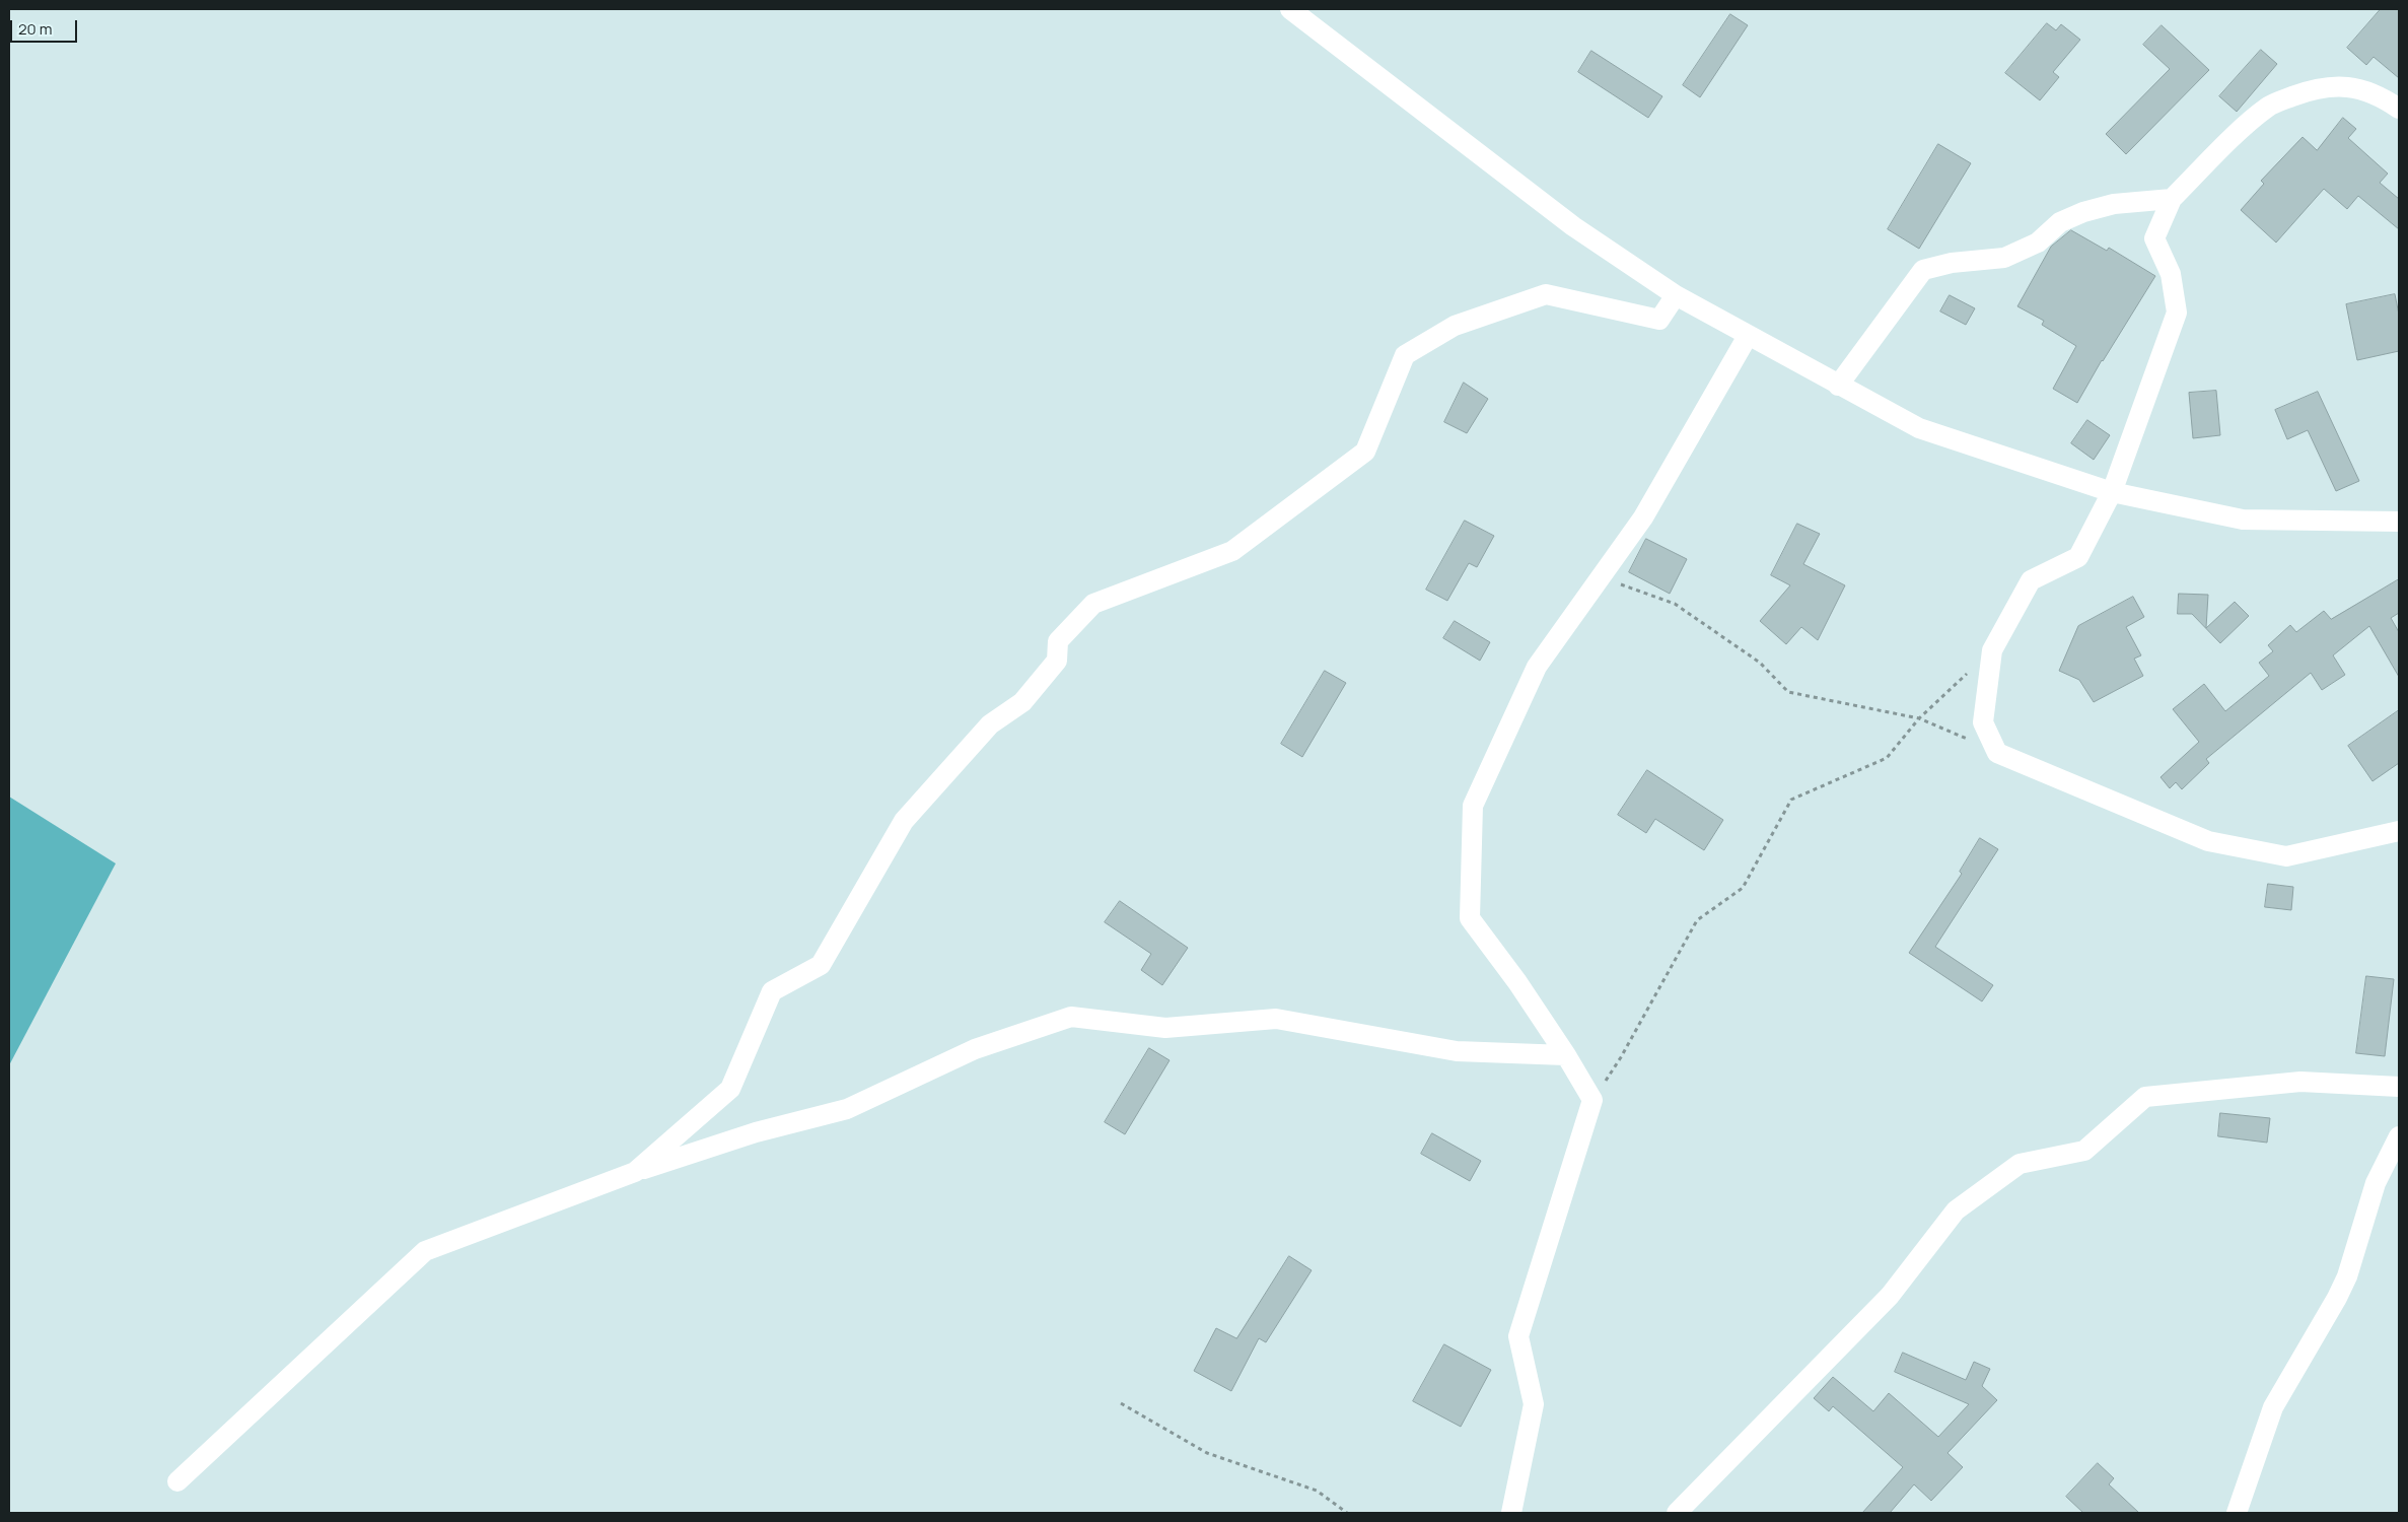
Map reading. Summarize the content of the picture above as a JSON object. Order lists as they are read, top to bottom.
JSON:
{
  "scale_bar": "20 m"
}
